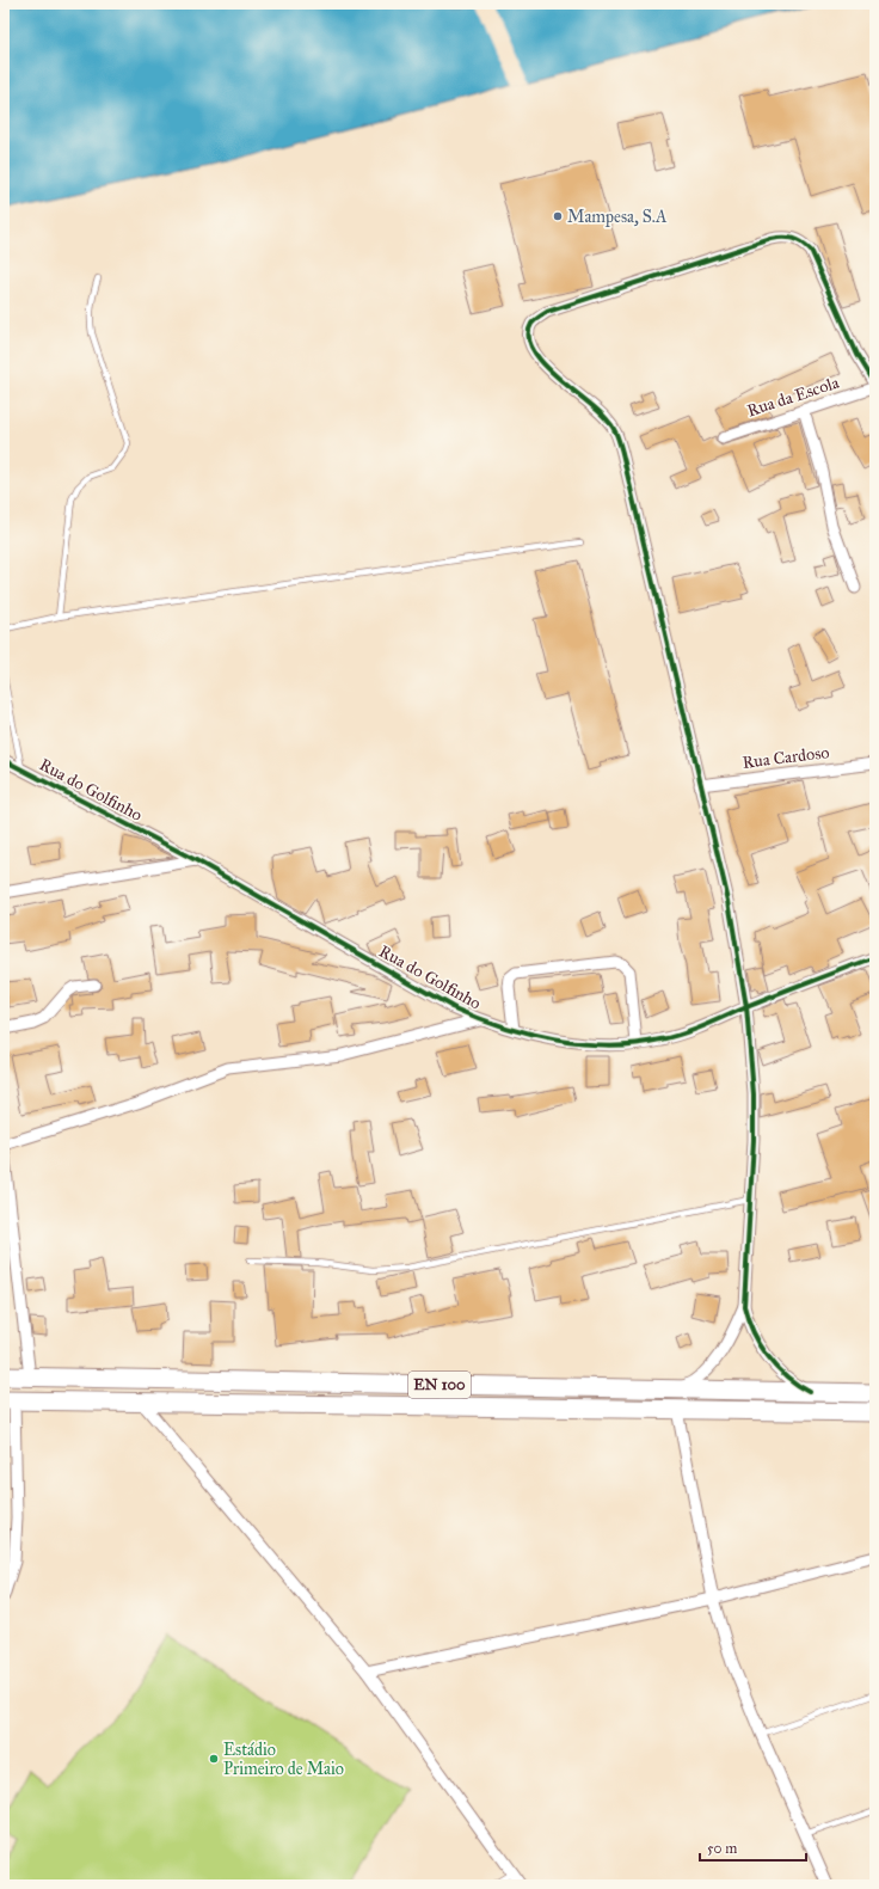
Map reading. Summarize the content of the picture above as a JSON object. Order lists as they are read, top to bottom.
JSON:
{
  "streets": {
    "main road": ["EN 100"],
    "street": ["Rua da Escola", "Rua Cardoso", "Rua do Golfinho"]
  },
  "places": ["Mampesa, S.A", "Estádio Primeiro de Maio"],
  "scale_bar": "50 m"
}
